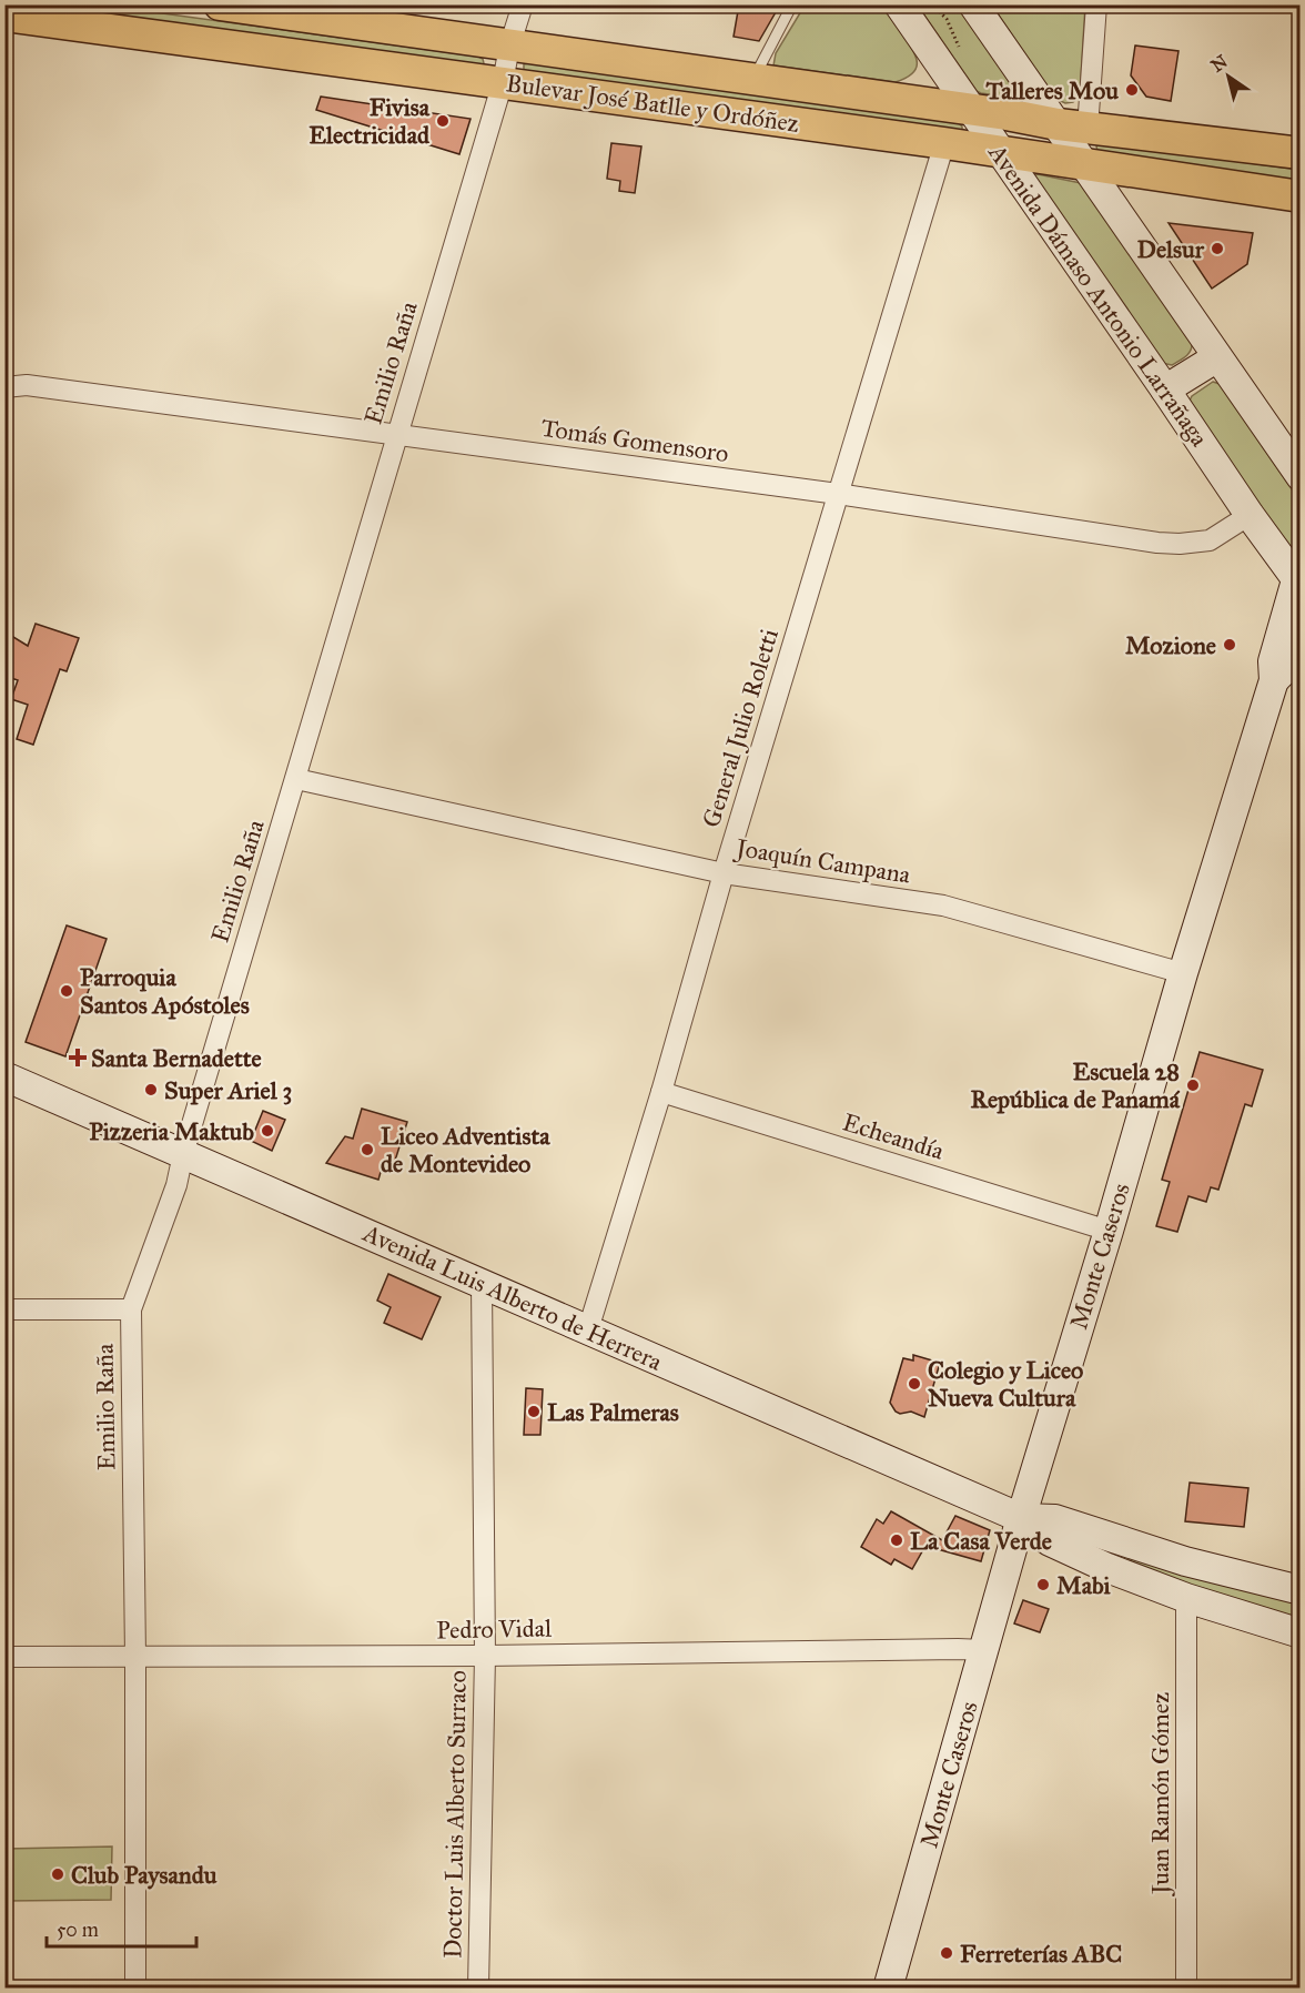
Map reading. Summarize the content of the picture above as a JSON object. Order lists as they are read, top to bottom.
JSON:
{
  "streets": {
    "main road": ["Bulevar José Batlle y Ordóñez"],
    "street": [
      "Avenida Dámaso Antonio Larrañaga",
      "Emilio Raña",
      "Tomás Gomensoro",
      "General Julio Roletti",
      "Joaquín Campana",
      "Echeandía",
      "Monte Caseros",
      "Avenida Luis Alberto de Herrera",
      "Pedro Vidal",
      "Juan Ramón Gómez",
      "Doctor Luis Alberto Surraco"
    ]
  },
  "crossings": [
    ["Bulevar José Batlle y Ordóñez", "Avenida Dámaso Antonio Larrañaga"],
    ["Bulevar José Batlle y Ordóñez", "Emilio Raña"],
    ["Bulevar José Batlle y Ordóñez", "General Julio Roletti"],
    ["Avenida Dámaso Antonio Larrañaga", "Tomás Gomensoro"],
    ["Avenida Dámaso Antonio Larrañaga", "Monte Caseros"],
    ["Emilio Raña", "Tomás Gomensoro"],
    ["Emilio Raña", "Joaquín Campana"],
    ["Emilio Raña", "Avenida Luis Alberto de Herrera"],
    ["Emilio Raña", "Pedro Vidal"],
    ["Tomás Gomensoro", "General Julio Roletti"],
    ["General Julio Roletti", "Joaquín Campana"],
    ["General Julio Roletti", "Echeandía"],
    ["General Julio Roletti", "Avenida Luis Alberto de Herrera"],
    ["Joaquín Campana", "Monte Caseros"],
    ["Echeandía", "Monte Caseros"],
    ["Monte Caseros", "Avenida Luis Alberto de Herrera"],
    ["Monte Caseros", "Pedro Vidal"],
    ["Avenida Luis Alberto de Herrera", "Juan Ramón Gómez"],
    ["Avenida Luis Alberto de Herrera", "Doctor Luis Alberto Surraco"],
    ["Pedro Vidal", "Doctor Luis Alberto Surraco"]
  ],
  "places": {
    "other": [
      "Talleres Mou",
      "Fivisa Electricidad",
      "Delsur",
      "Mozione",
      "Parroquia Santos Apóstoles",
      "Escuela 28 República de Panamá",
      "Super Ariel 3",
      "Pizzeria Maktub",
      "Liceo Adventista de Montevideo",
      "Colegio y Liceo Nueva Cultura",
      "Las Palmeras",
      "La Casa Verde",
      "Mabi",
      "Club Paysandu",
      "Ferreterías ABC"
    ],
    "health": ["Santa Bernadette"]
  },
  "scale_bar": "50 m",
  "north": "top left"
}
